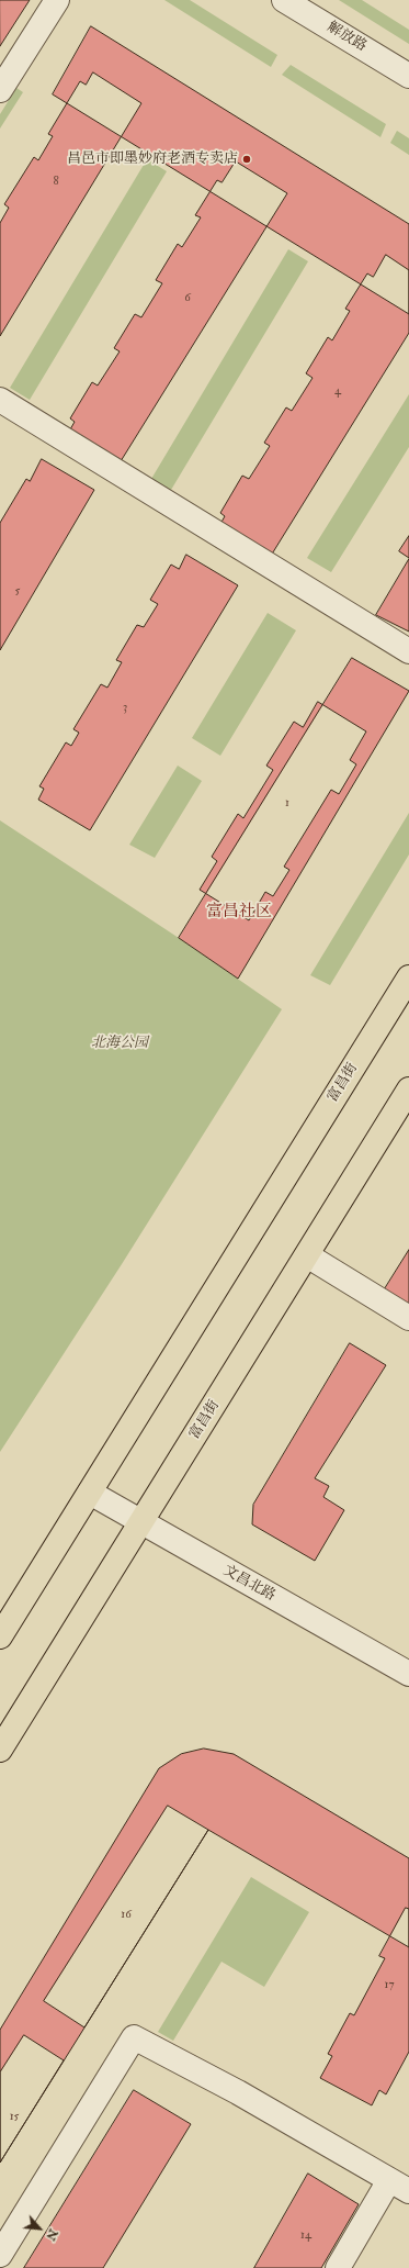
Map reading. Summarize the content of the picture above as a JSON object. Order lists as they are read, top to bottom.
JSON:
{
  "streets": {
    "main road": ["富昌街"],
    "street": ["解放路", "文昌北路"]
  },
  "crossings": [
    ["富昌街", "文昌北路"]
  ],
  "districts": ["富昌社区"],
  "parks": ["北海公园"],
  "places": ["昌邑市即墨妙府老酒专卖店"],
  "house_numbers": [
    "8",
    "6",
    "4",
    "5",
    "3",
    "1",
    "16",
    "17",
    "15",
    "14"
  ],
  "north": "bottom right"
}
